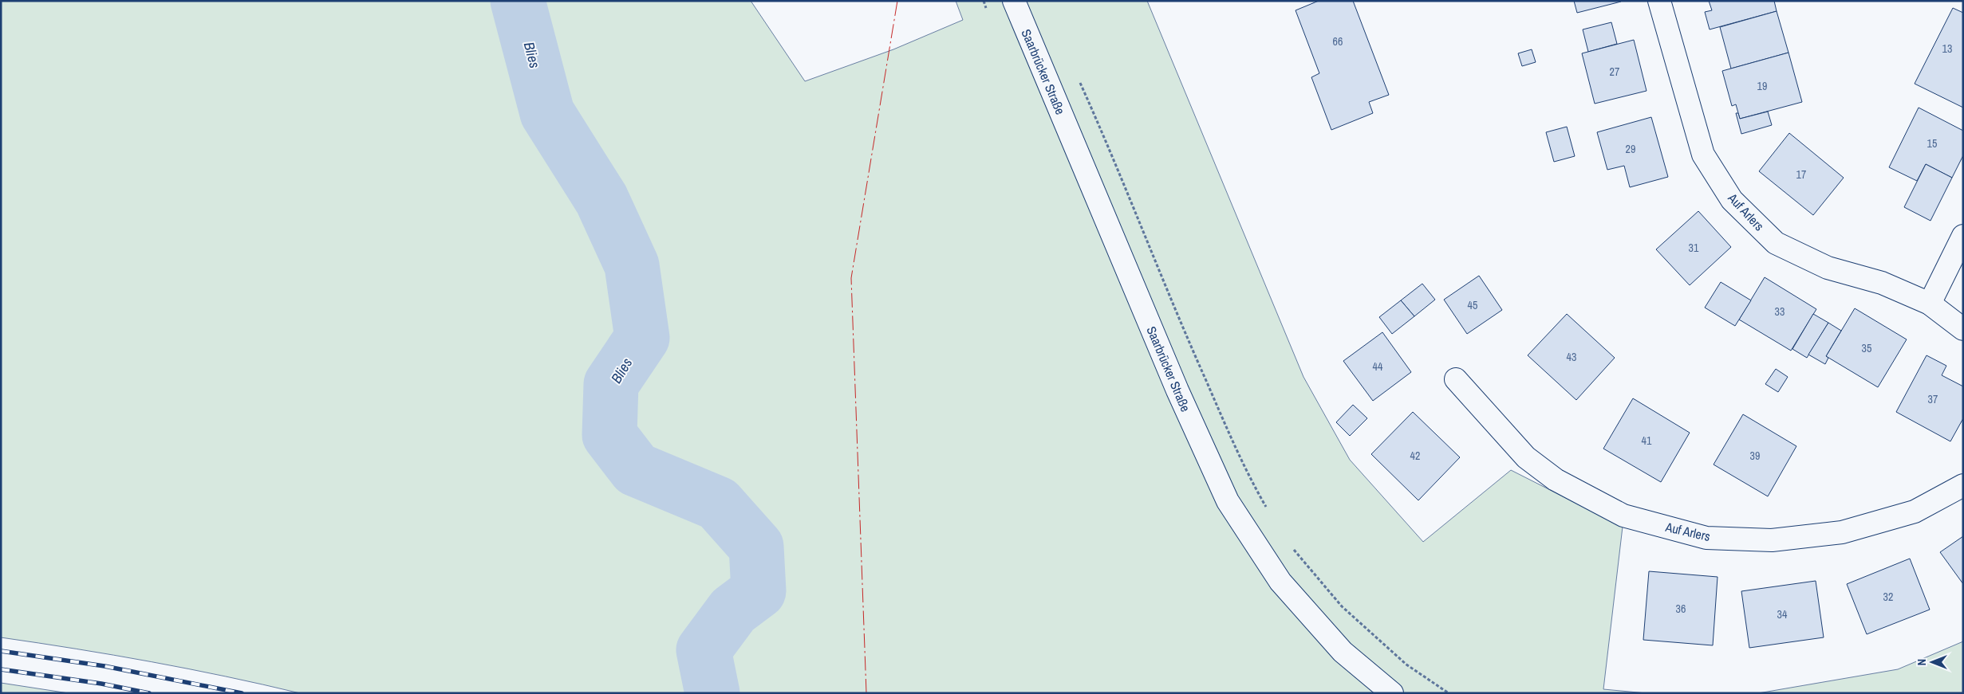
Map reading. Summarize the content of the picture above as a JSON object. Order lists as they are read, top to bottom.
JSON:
{
  "streets": {
    "street": ["Saarbrücker Straße", "Auf Arlers"]
  },
  "water": ["Blies"],
  "house_numbers": [
    "66",
    "13",
    "27",
    "19",
    "15",
    "29",
    "17",
    "31",
    "45",
    "33",
    "35",
    "43",
    "44",
    "37",
    "41",
    "42",
    "39",
    "32",
    "36",
    "34"
  ],
  "north": "left"
}
